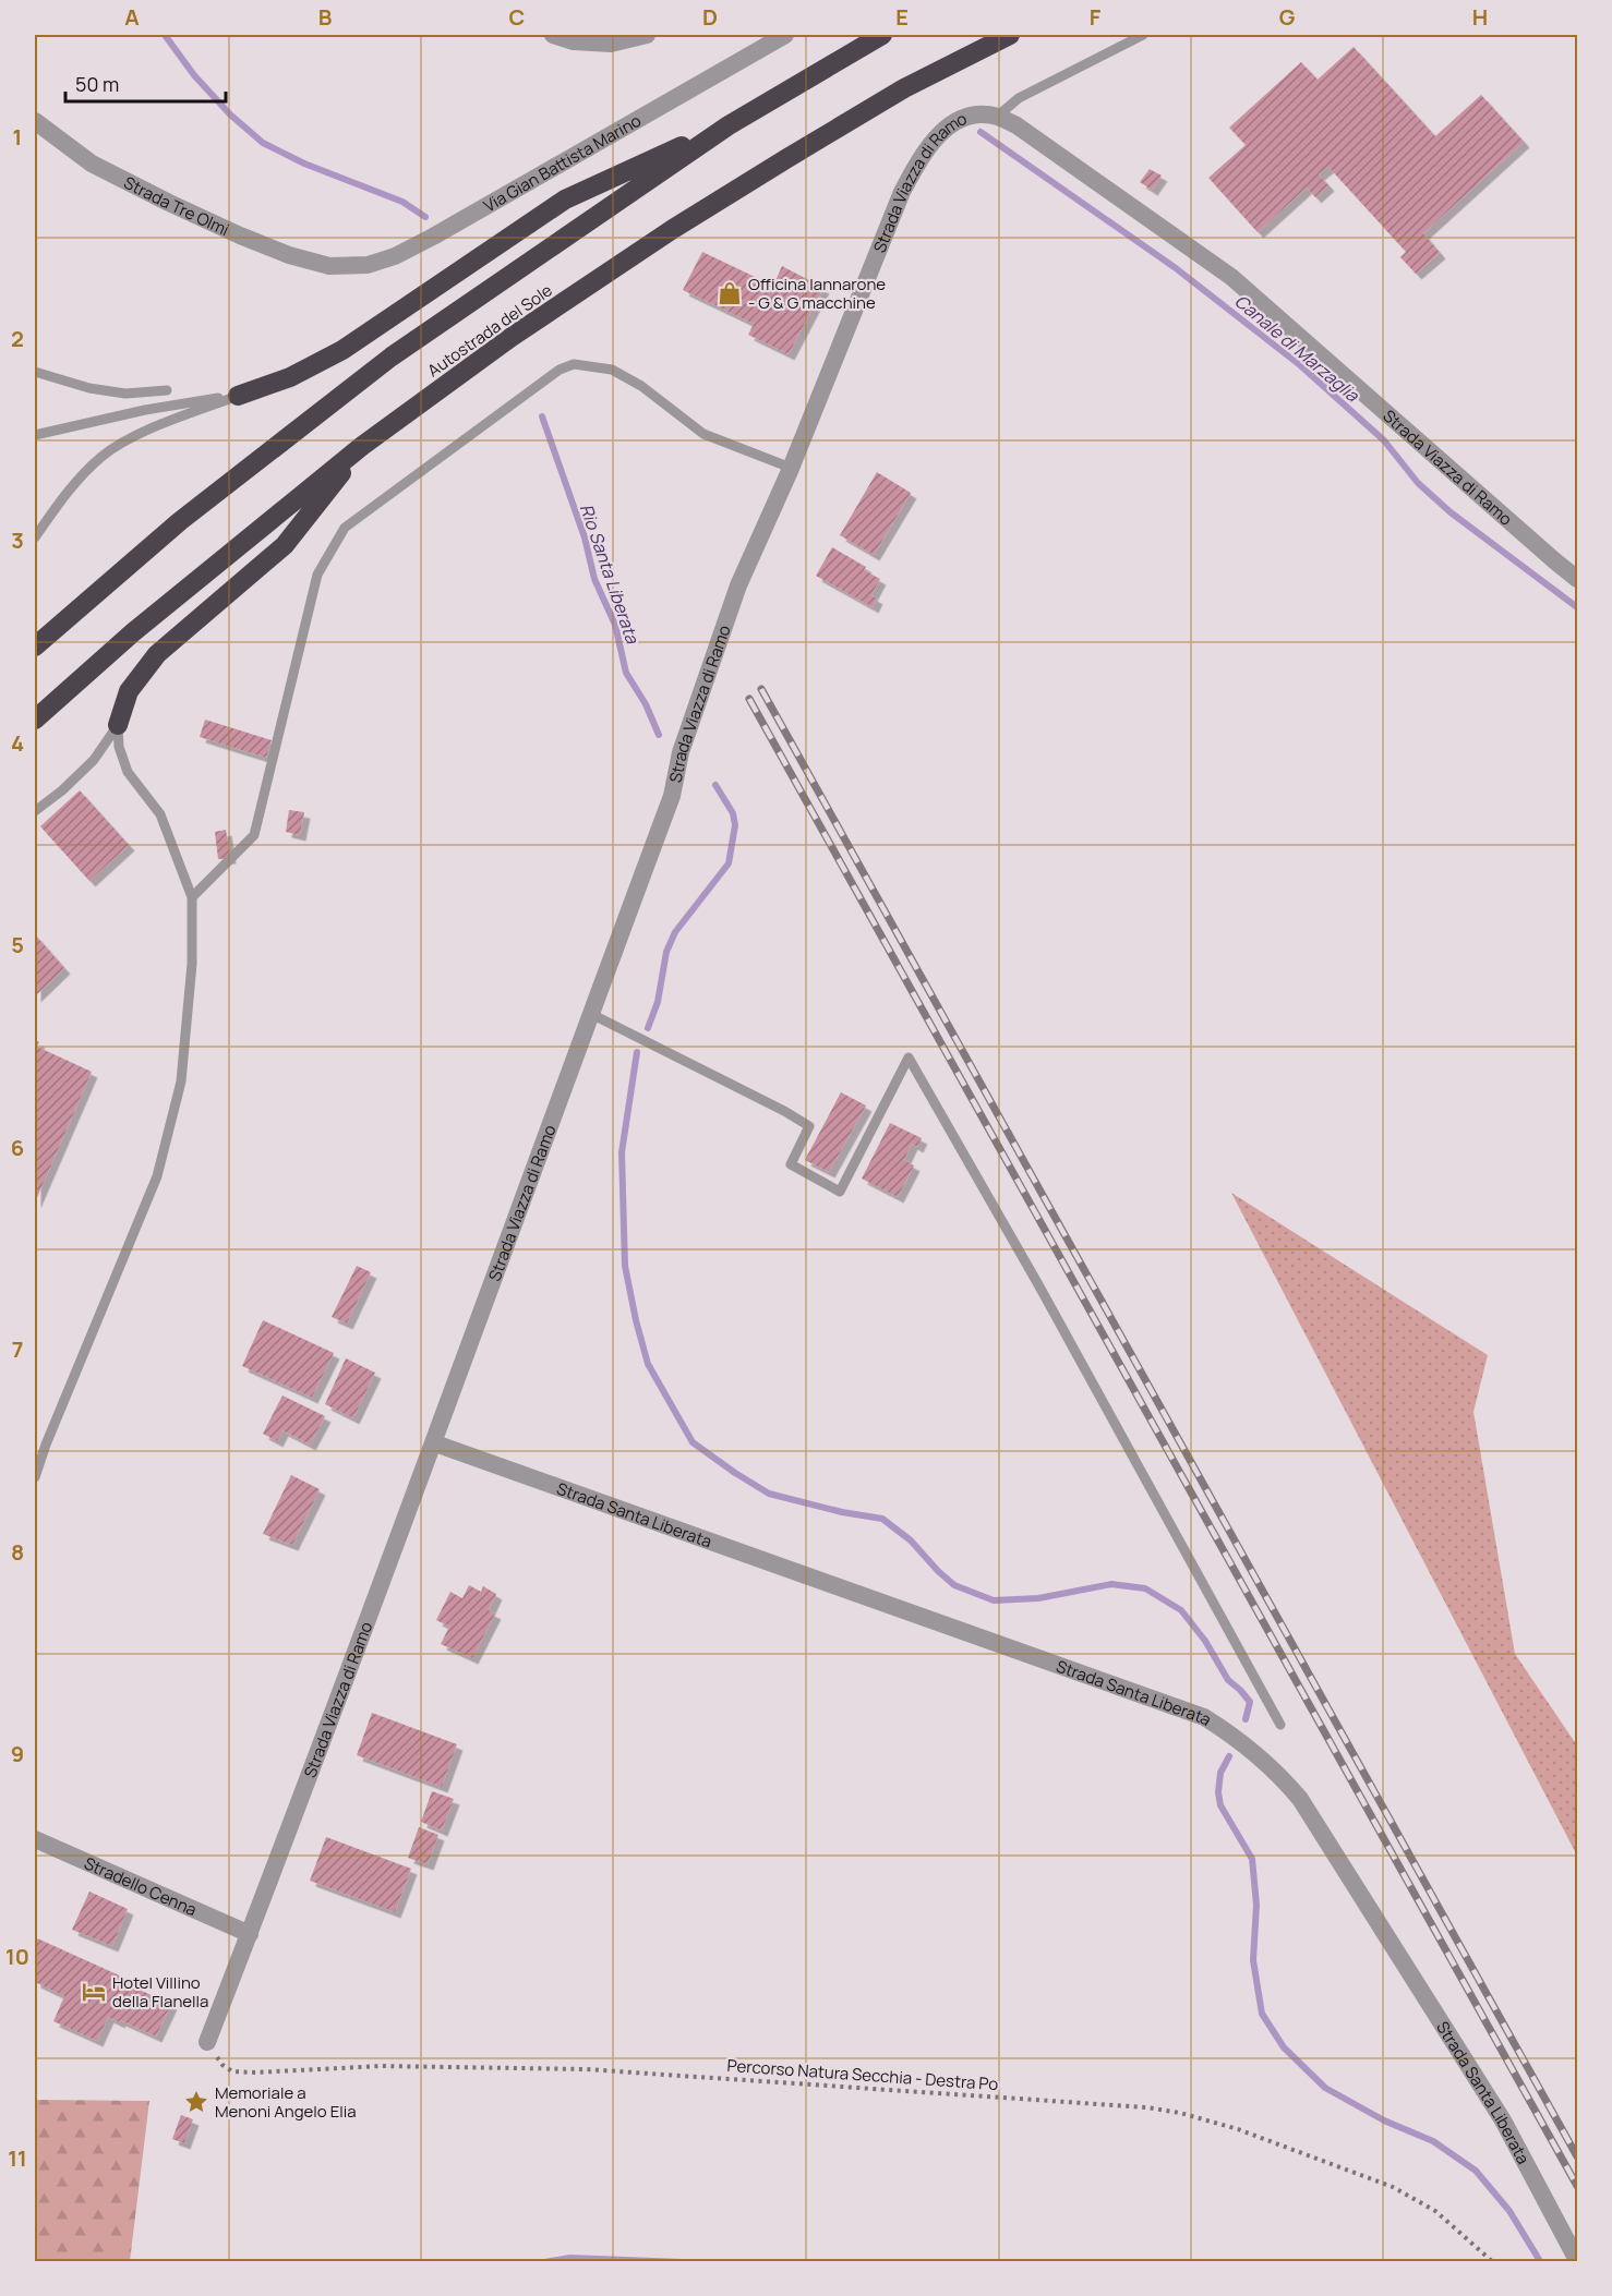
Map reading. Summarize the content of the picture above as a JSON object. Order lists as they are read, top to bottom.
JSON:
{
  "streets": {
    "highway": ["Autostrada del Sole"],
    "street": [
      "Via Gian Battista Marino",
      "Strada Viazza di Ramo",
      "Strada Tre Olmi",
      "Strada Santa Liberata",
      "Stradello Cenna"
    ],
    "path": ["Percorso Natura Secchia - Destra Po"]
  },
  "crossings": [
    ["Via Gian Battista Marino", "Strada Tre Olmi"],
    ["Strada Viazza di Ramo", "Strada Santa Liberata"],
    ["Strada Viazza di Ramo", "Stradello Cenna"],
    ["Strada Viazza di Ramo", "Percorso Natura Secchia - Destra Po"]
  ],
  "water": ["Canale di Marzaglia", "Rio Santa Liberata"],
  "places": {
    "shop": ["Officina Iannarone - G & G macchine"],
    "hotel": ["Hotel Villino della Flanella"],
    "place": ["Memoriale a Menoni Angelo Elia"]
  },
  "scale_bar": "50 m",
  "grid": {
    "columns": [
      "A",
      "B",
      "C",
      "D",
      "E",
      "F",
      "G",
      "H"
    ],
    "rows": [
      "1",
      "2",
      "3",
      "4",
      "5",
      "6",
      "7",
      "8",
      "9",
      "10",
      "11"
    ]
  }
}
